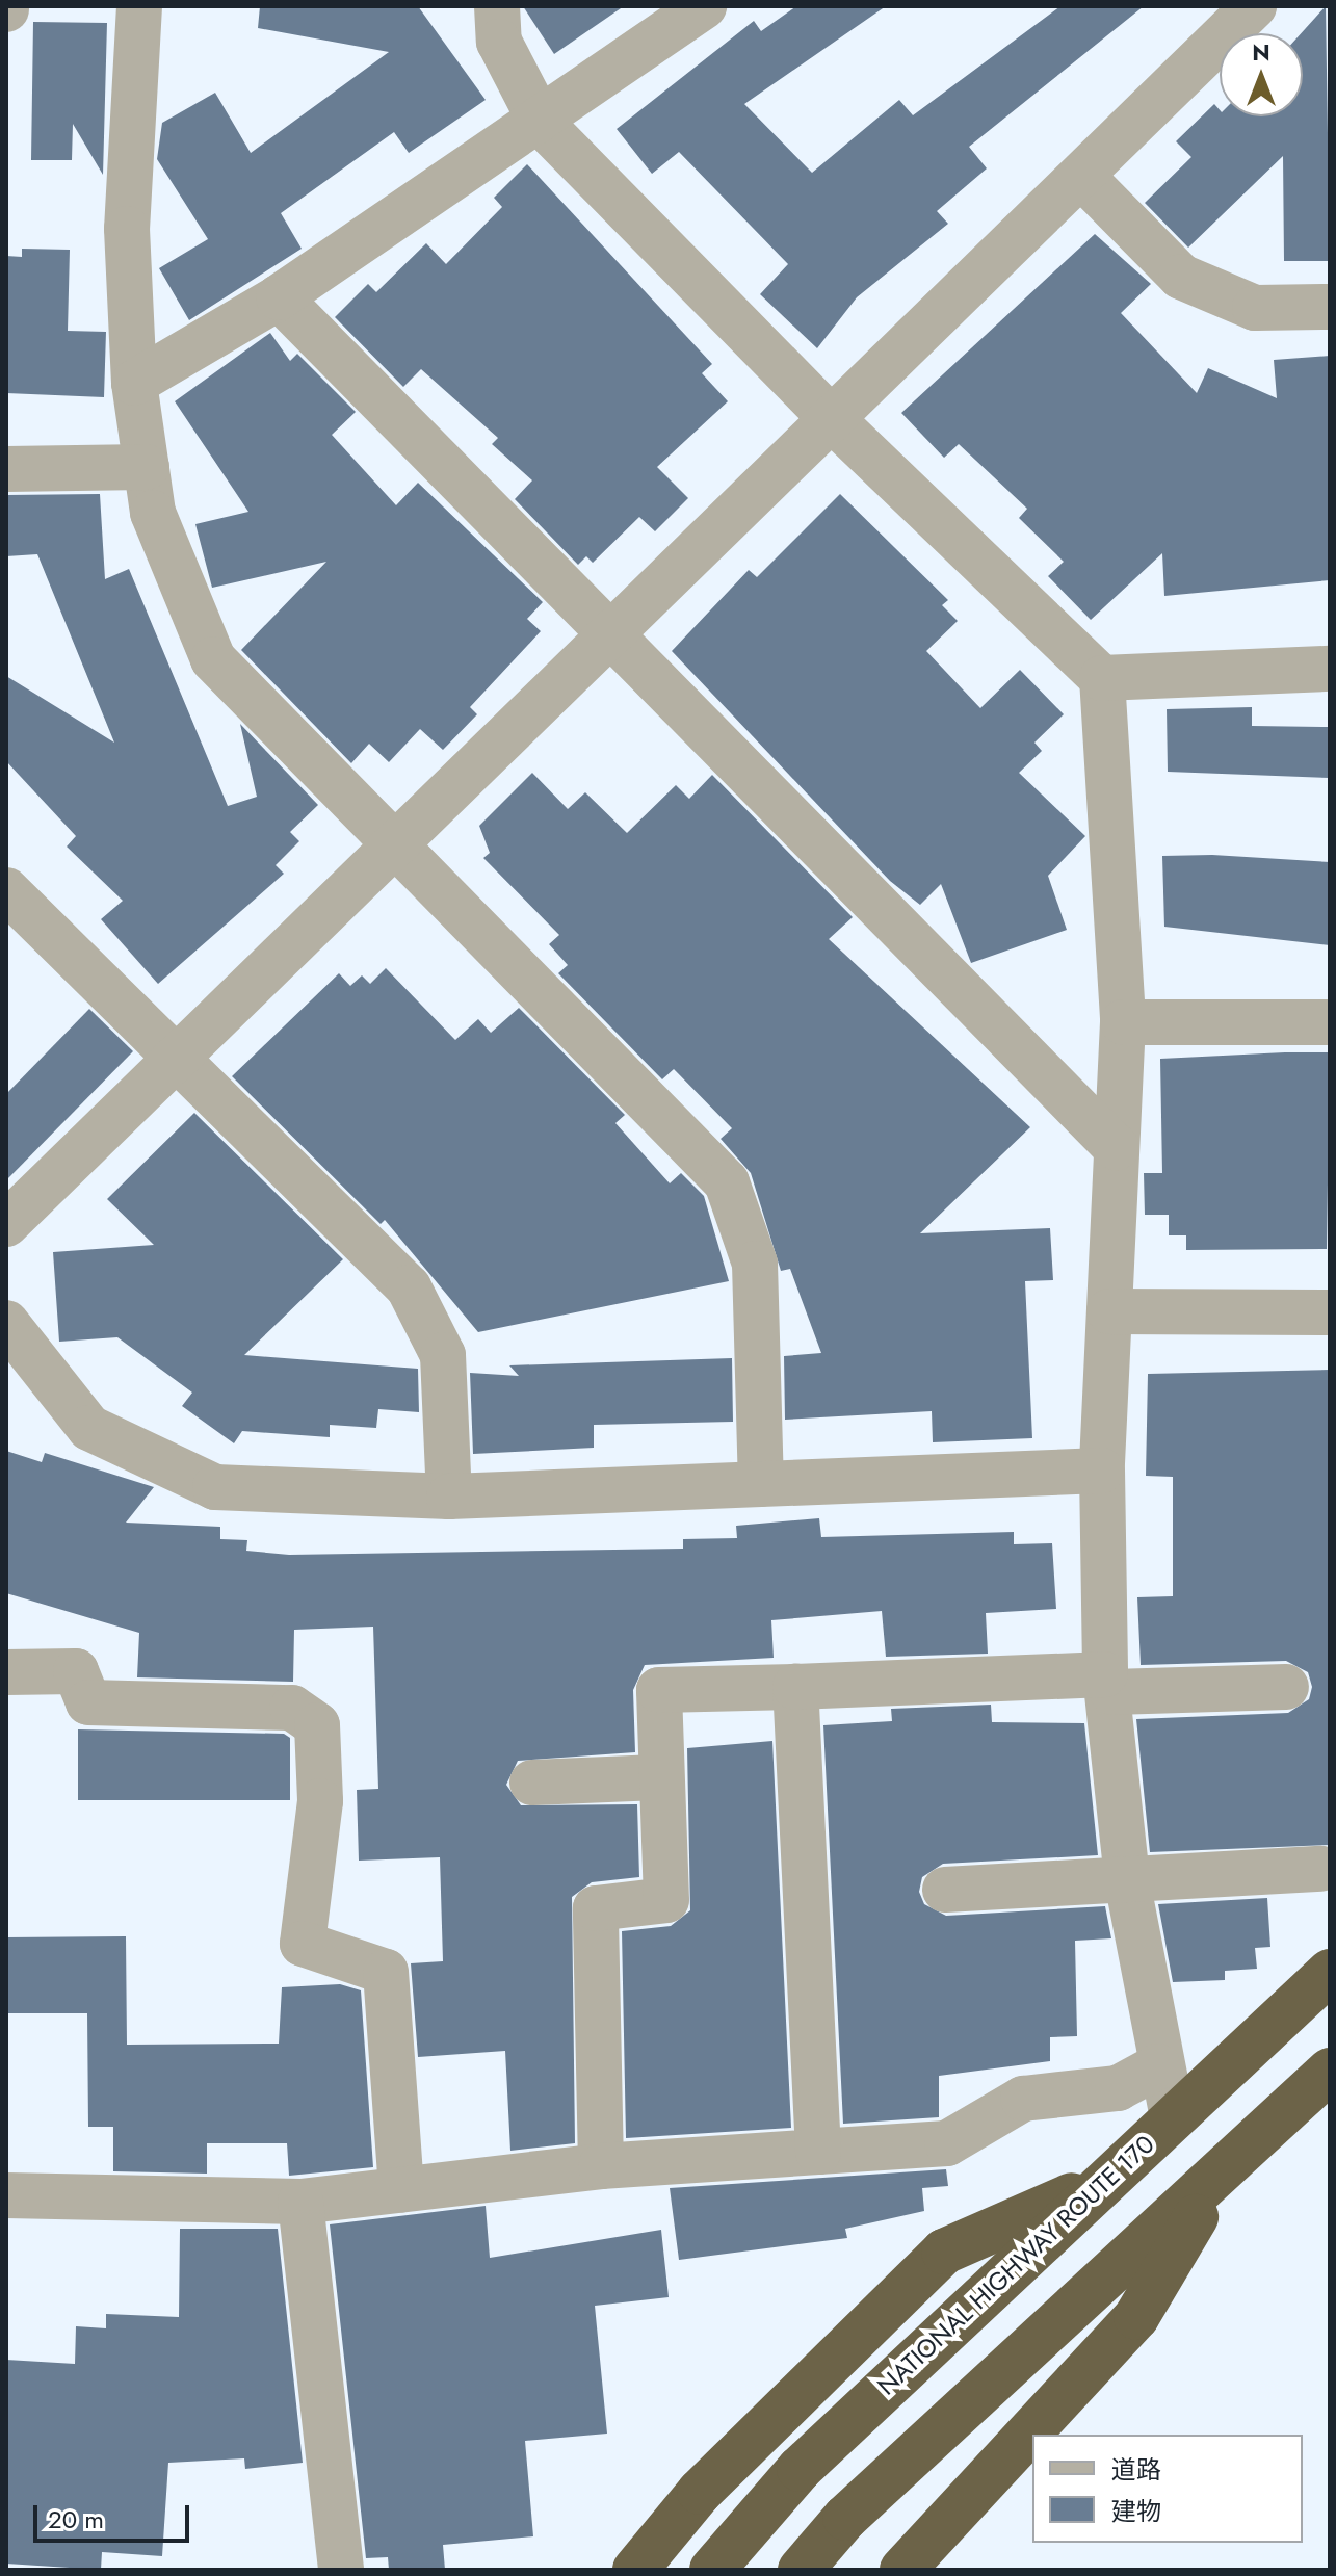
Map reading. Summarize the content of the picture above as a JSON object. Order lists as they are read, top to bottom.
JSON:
{
  "streets": {
    "highway": ["NATIONAL HIGHWAY ROUTE 170"]
  },
  "legend": ["道路", "建物"],
  "scale_bar": "20 m",
  "north": "top"
}
